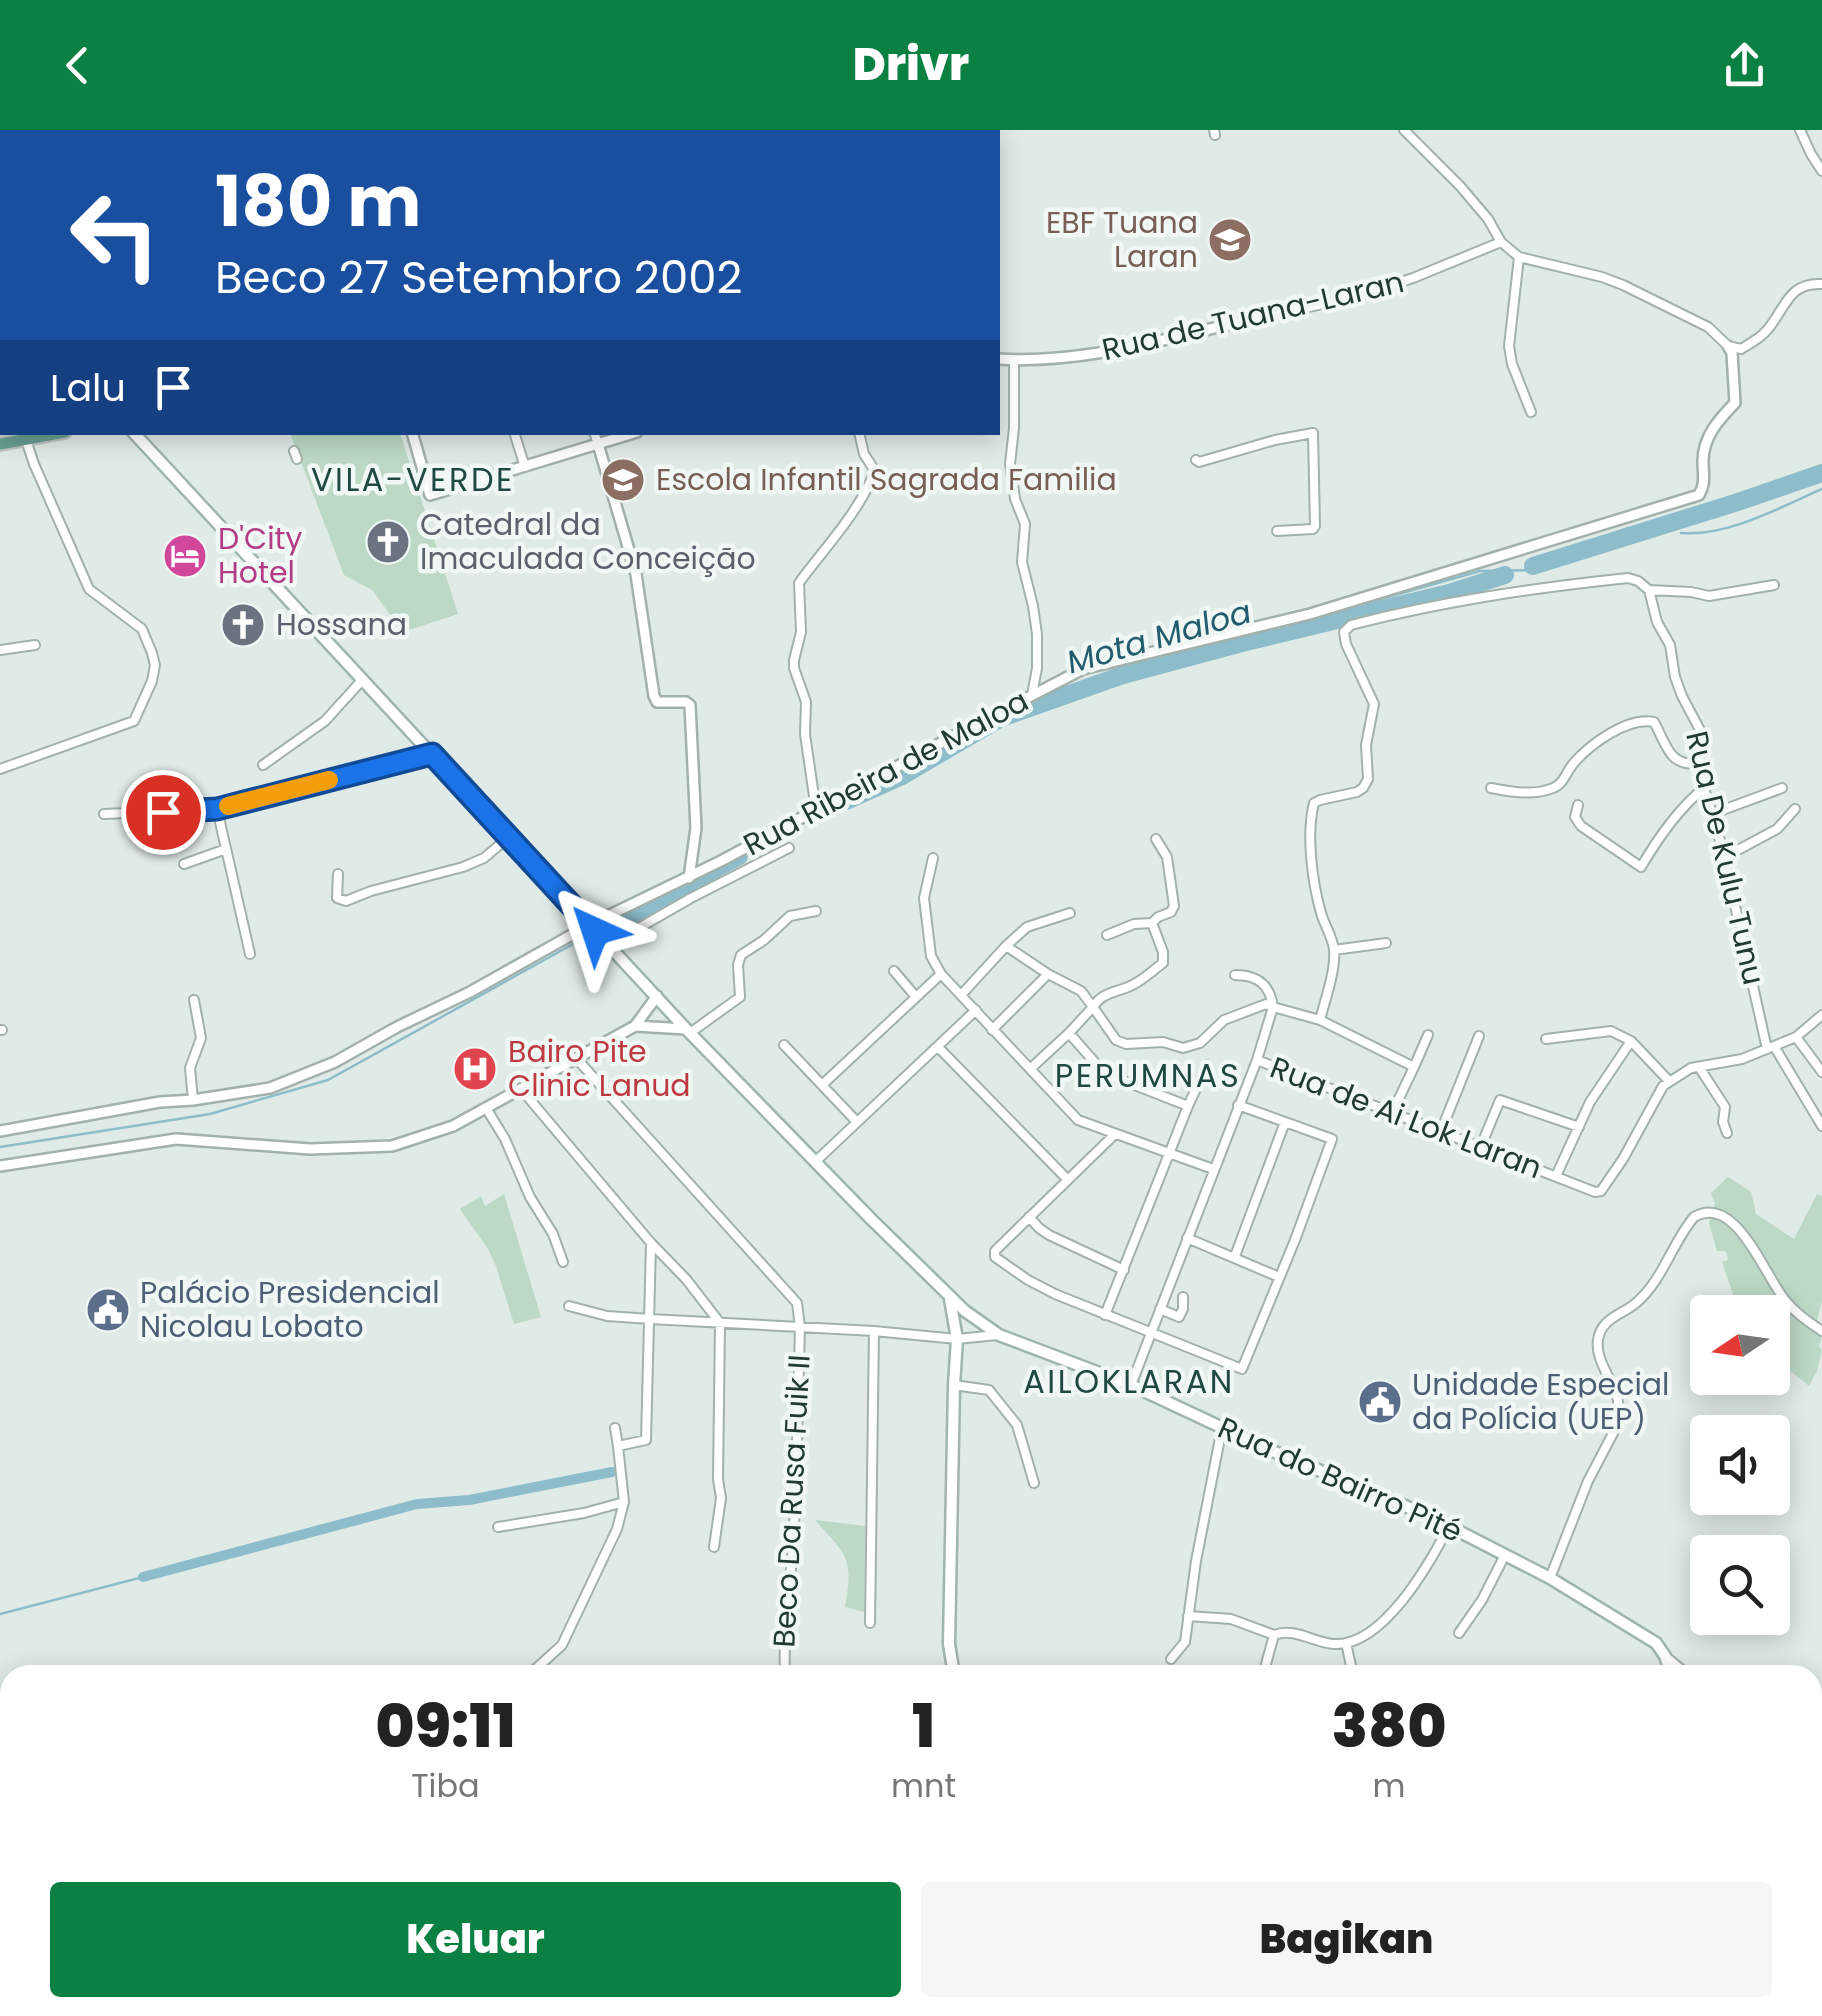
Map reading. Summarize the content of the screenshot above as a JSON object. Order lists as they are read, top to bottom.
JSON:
{
  "streets": {
    "main road": ["Rua do Bairro Pité"],
    "street": [
      "Rua de Tuana-Laran",
      "Rua Ribeira de Maloa",
      "Rua De Kulu Tunu",
      "Rua de Ai Lok Laran",
      "Beco Da Rusa Fuik II"
    ]
  },
  "crossings": [
    ["Rua Ribeira de Maloa", "Rua do Bairro Pité"],
    ["Rua de Ai Lok Laran", "Rua do Bairro Pité"]
  ],
  "districts": ["VILA-VERDE", "PERUMNAS", "AILOKLARAN"],
  "water": ["Mota Maloa"],
  "places": {
    "school or university": ["EBF Tuana Laran", "Escola Infantil Sagrada Familia"],
    "church": ["Catedral da Imaculada Conceição", "Hossana"],
    "hotel": ["D'City Hotel"],
    "hospital": ["Bairo Pite Clinic Lanud"],
    "public building": ["Palácio Presidencial Nicolau Lobato", "Unidade Especial da Polícia (UEP)"]
  },
  "north": "left",
  "page": {
    "header": "Drivr",
    "turn": ["180 m", "Beco 27 Setembro 2002"],
    "then": "Lalu",
    "eta": [
      "09:11",
      "Tiba",
      "1",
      "mnt",
      "380",
      "m"
    ],
    "buttons": ["Keluar", "Bagikan"]
  }
}
